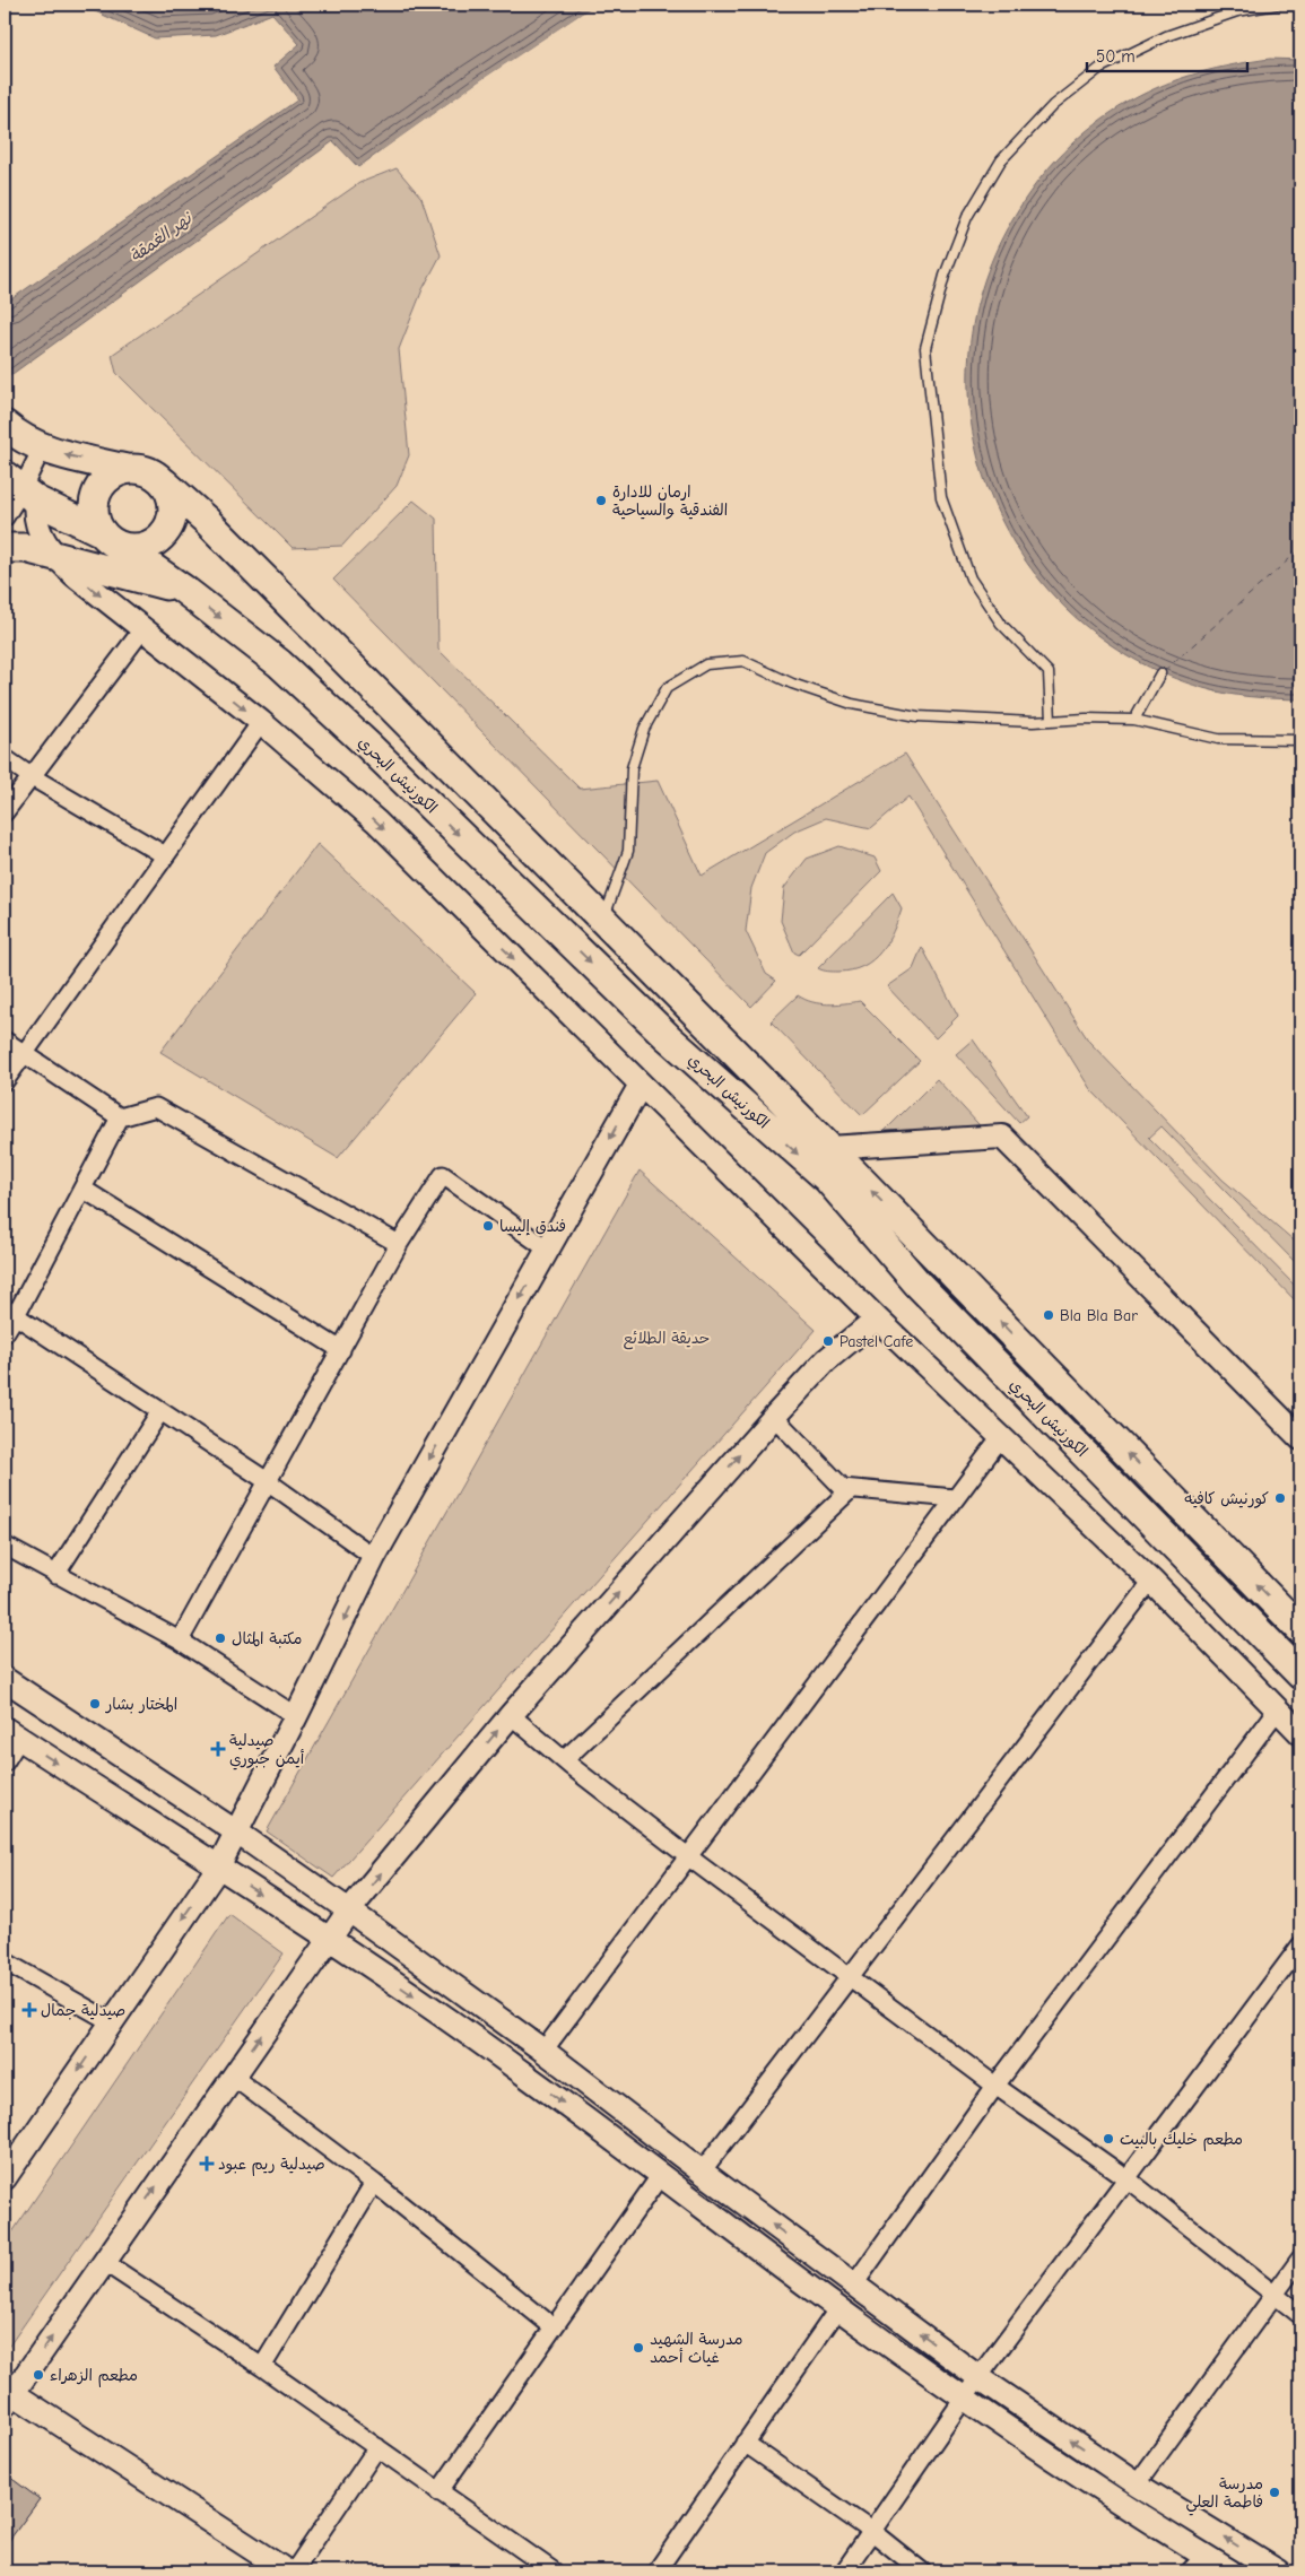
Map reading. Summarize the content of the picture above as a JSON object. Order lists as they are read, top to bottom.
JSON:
{
  "streets": {
    "main road": ["الكورنيش البحري"]
  },
  "water": ["نهر الغمقة"],
  "parks": ["حديقة الطلائع"],
  "places": {
    "other": [
      "ارمان للادارة الفندقية والسياحية",
      "فندق إليسا",
      "Bla Bla Bar",
      "Pastel Cafe",
      "كورنيش كافيه",
      "مكتبة المثال",
      "المختار بشار",
      "مطعم خليك بالبيت",
      "مدرسة الشهيد غياث أحمد",
      "مطعم الزهراء",
      "مدرسة فاطمة العلي"
    ],
    "health": ["صيدلية أيمن جبوري", "صيدلية جمال", "صيدلية ريم عبود"]
  },
  "scale_bar": "50 m"
}
